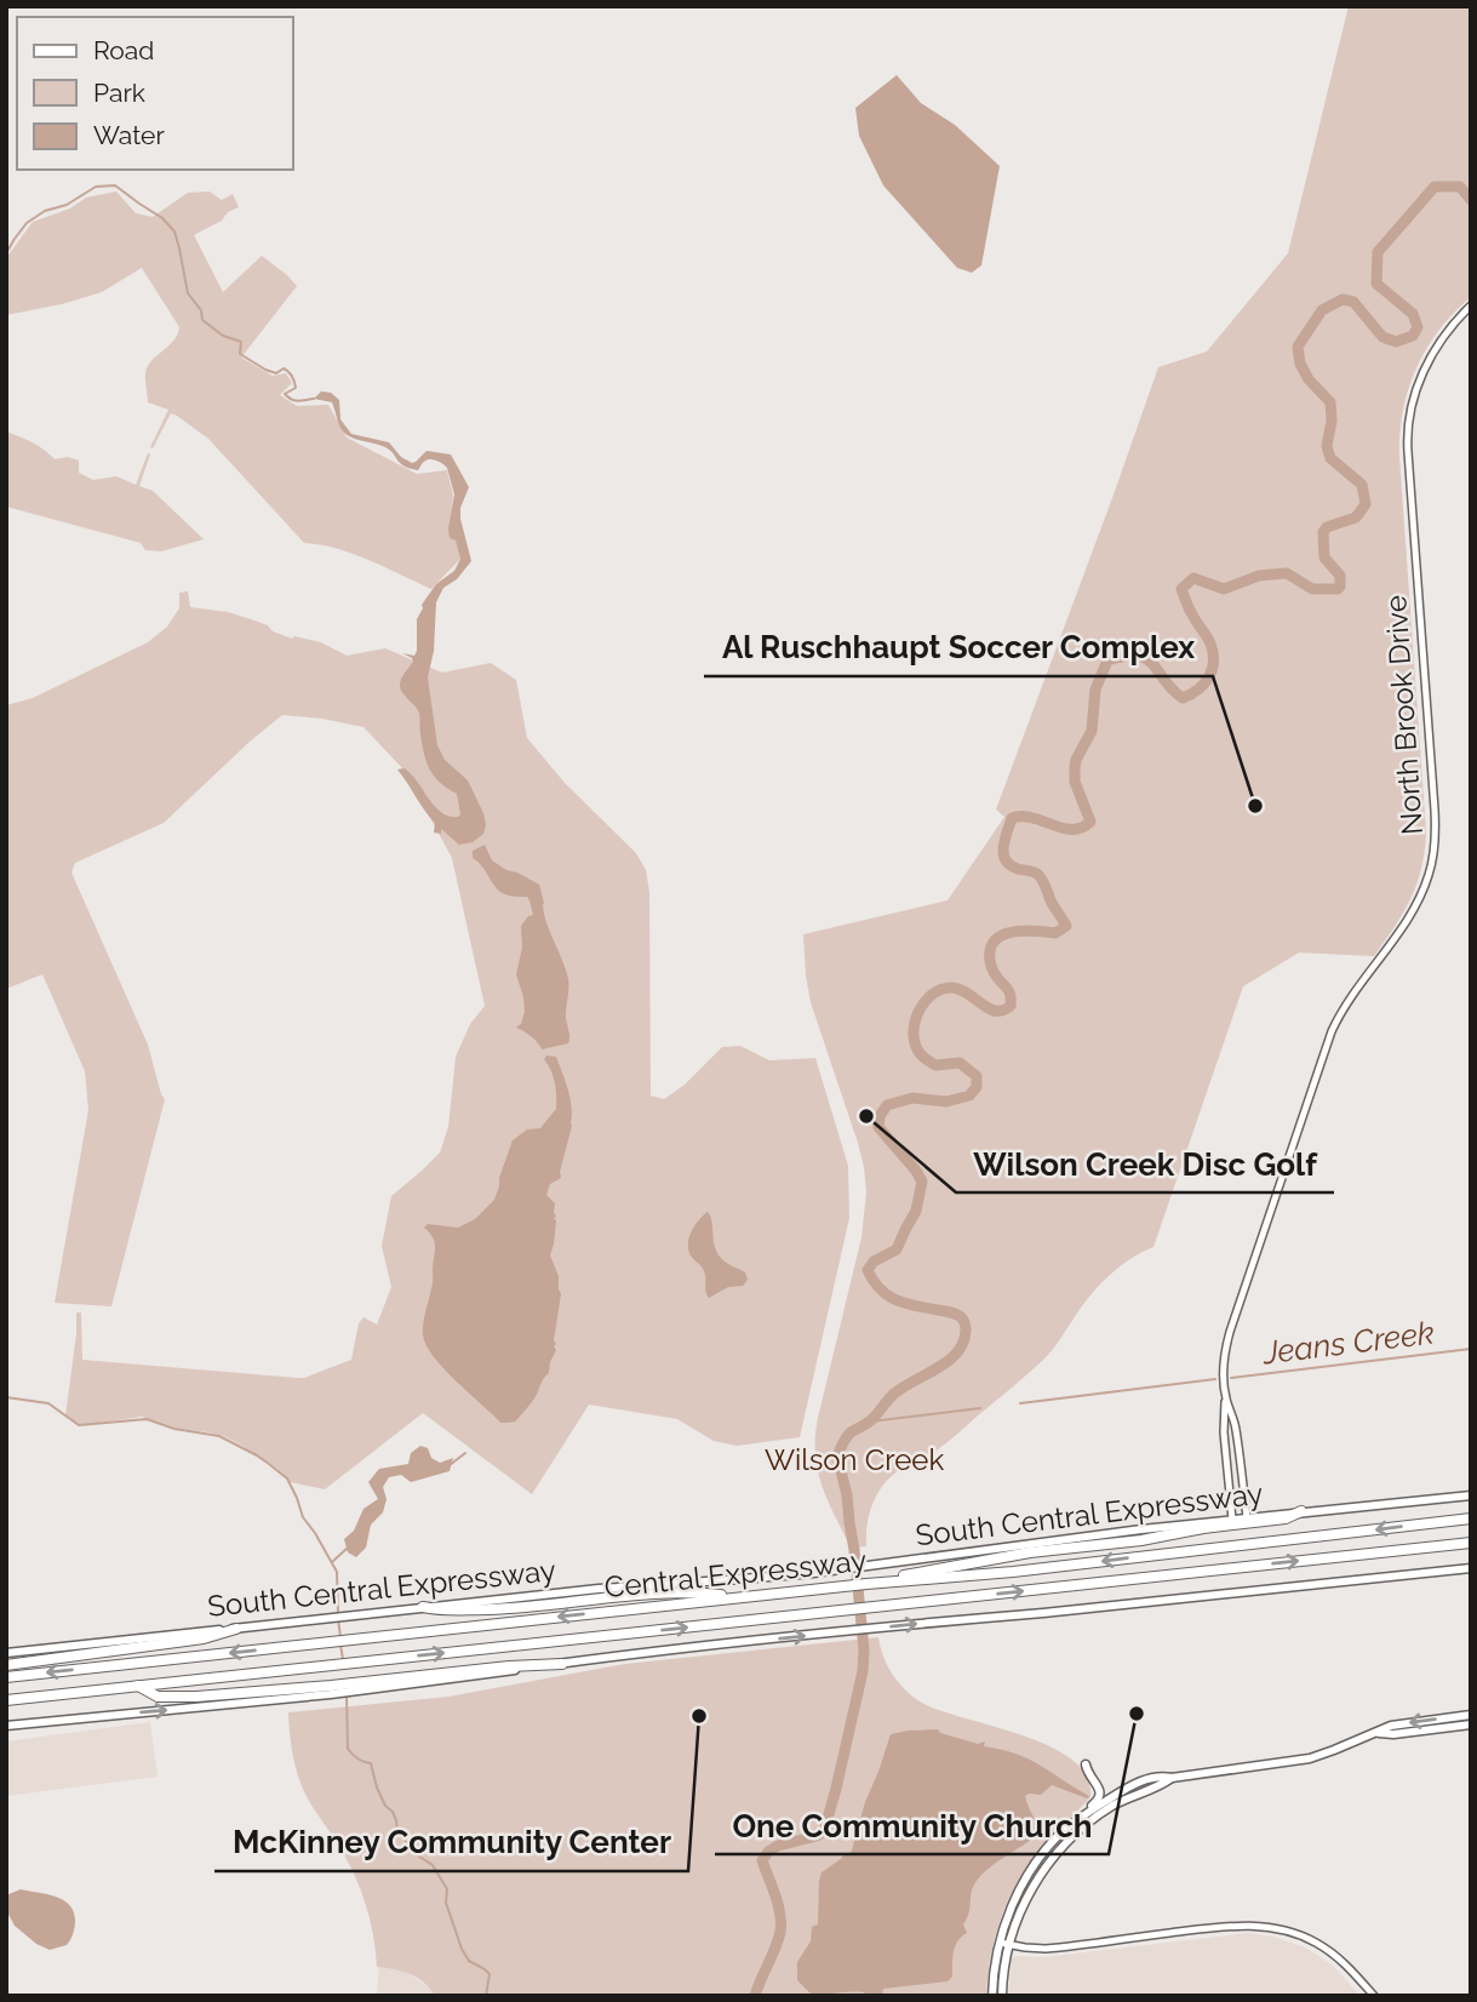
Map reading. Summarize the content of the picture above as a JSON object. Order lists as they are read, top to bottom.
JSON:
{
  "streets": {
    "highway": ["Central Expressway"],
    "main road": ["South Central Expressway"],
    "street": ["North Brook Drive"]
  },
  "crossings": [
    ["North Brook Drive", "South Central Expressway"],
    ["South Central Expressway", "Central Expressway"]
  ],
  "water": ["Jeans Creek"],
  "parks": ["Wilson Creek"],
  "places": [
    "Al Ruschhaupt Soccer Complex",
    "Wilson Creek Disc Golf",
    "One Community Church",
    "McKinney Community Center"
  ],
  "legend": ["Road", "Park", "Water"]
}
